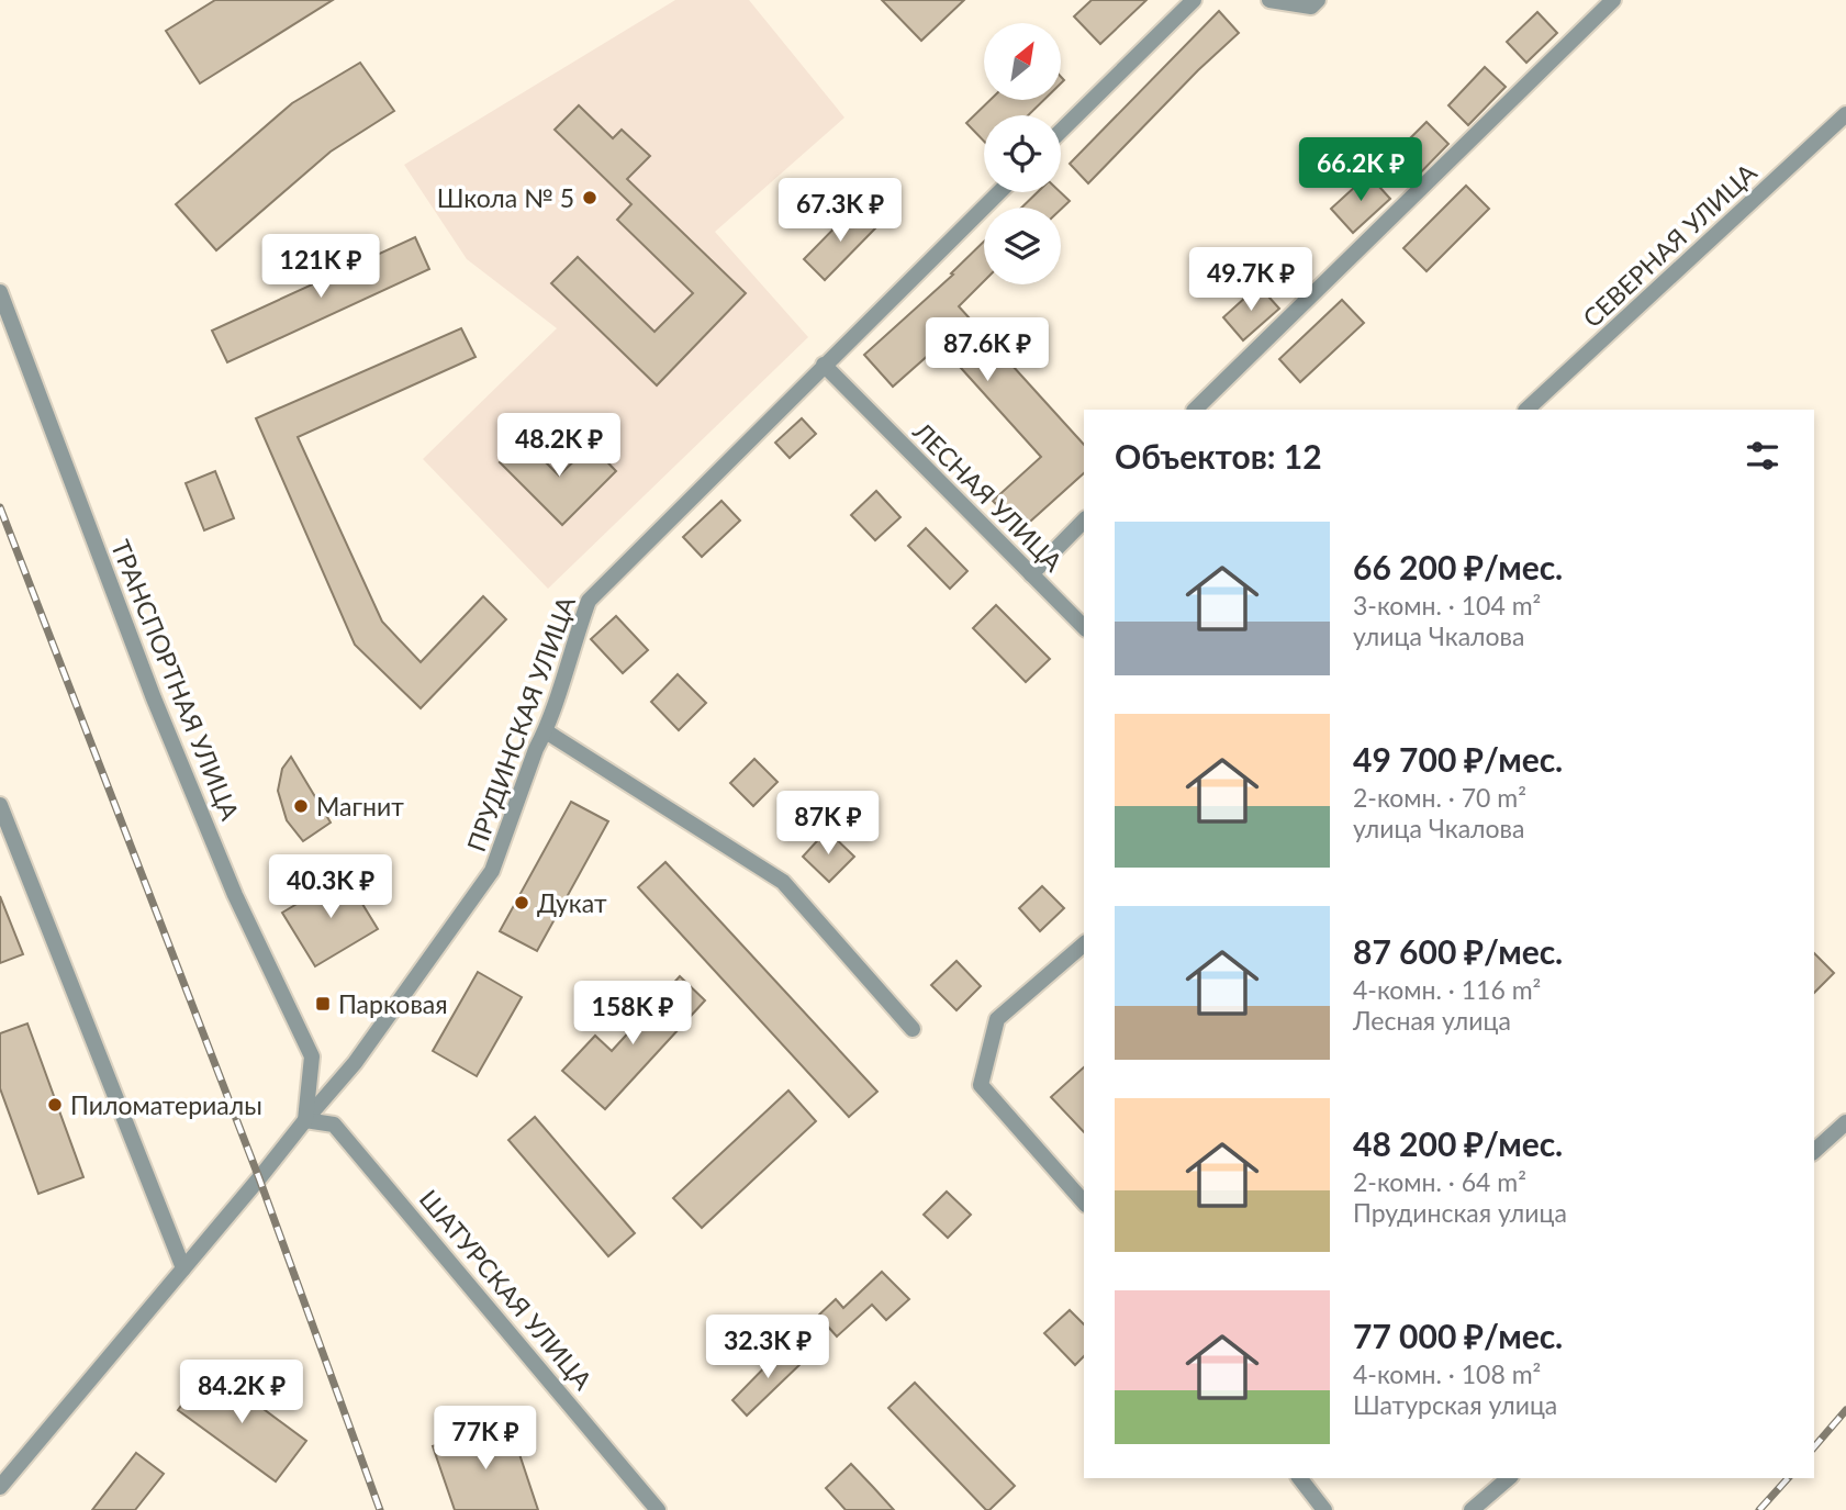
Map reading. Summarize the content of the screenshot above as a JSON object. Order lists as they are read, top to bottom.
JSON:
{
  "streets": {
    "street": [
      "СЕВЕРНАЯ УЛИЦА",
      "ЛЕСНАЯ УЛИЦА",
      "ТРАНСПОРТНАЯ УЛИЦА",
      "ПРУДИНСКАЯ УЛИЦА",
      "ШАТУРСКАЯ УЛИЦА"
    ]
  },
  "crossings": [
    ["ЛЕСНАЯ УЛИЦА", "ПРУДИНСКАЯ УЛИЦА"],
    ["ТРАНСПОРТНАЯ УЛИЦА", "ПРУДИНСКАЯ УЛИЦА"],
    ["ТРАНСПОРТНАЯ УЛИЦА", "ШАТУРСКАЯ УЛИЦА"],
    ["ПРУДИНСКАЯ УЛИЦА", "ШАТУРСКАЯ УЛИЦА"]
  ],
  "places": {
    "other": [
      "Школа № 5",
      "Магнит",
      "Дукат",
      "Пиломатериалы"
    ],
    "transit": ["Парковая"]
  },
  "north": "top right",
  "page": {
    "price": [
      "66.2K ₽",
      "67.3K ₽",
      "121K ₽",
      "49.7K ₽",
      "87.6K ₽",
      "48.2K ₽",
      "87K ₽",
      "40.3K ₽",
      "158K ₽",
      "32.3K ₽",
      "84.2K ₽",
      "77K ₽"
    ],
    "heading": "Объектов: 12",
    "list": [
      {
        "name": "66 200 ₽/мес.",
        "note": "3-комн. · 104 m² · улица Чкалова"
      },
      {
        "name": "49 700 ₽/мес.",
        "note": "2-комн. · 70 m² · улица Чкалова"
      },
      {
        "name": "87 600 ₽/мес.",
        "note": "4-комн. · 116 m² · Лесная улица"
      },
      {
        "name": "48 200 ₽/мес.",
        "note": "2-комн. · 64 m² · Прудинская улица"
      },
      {
        "name": "77 000 ₽/мес.",
        "note": "4-комн. · 108 m² · Шатурская улица"
      }
    ]
  }
}
